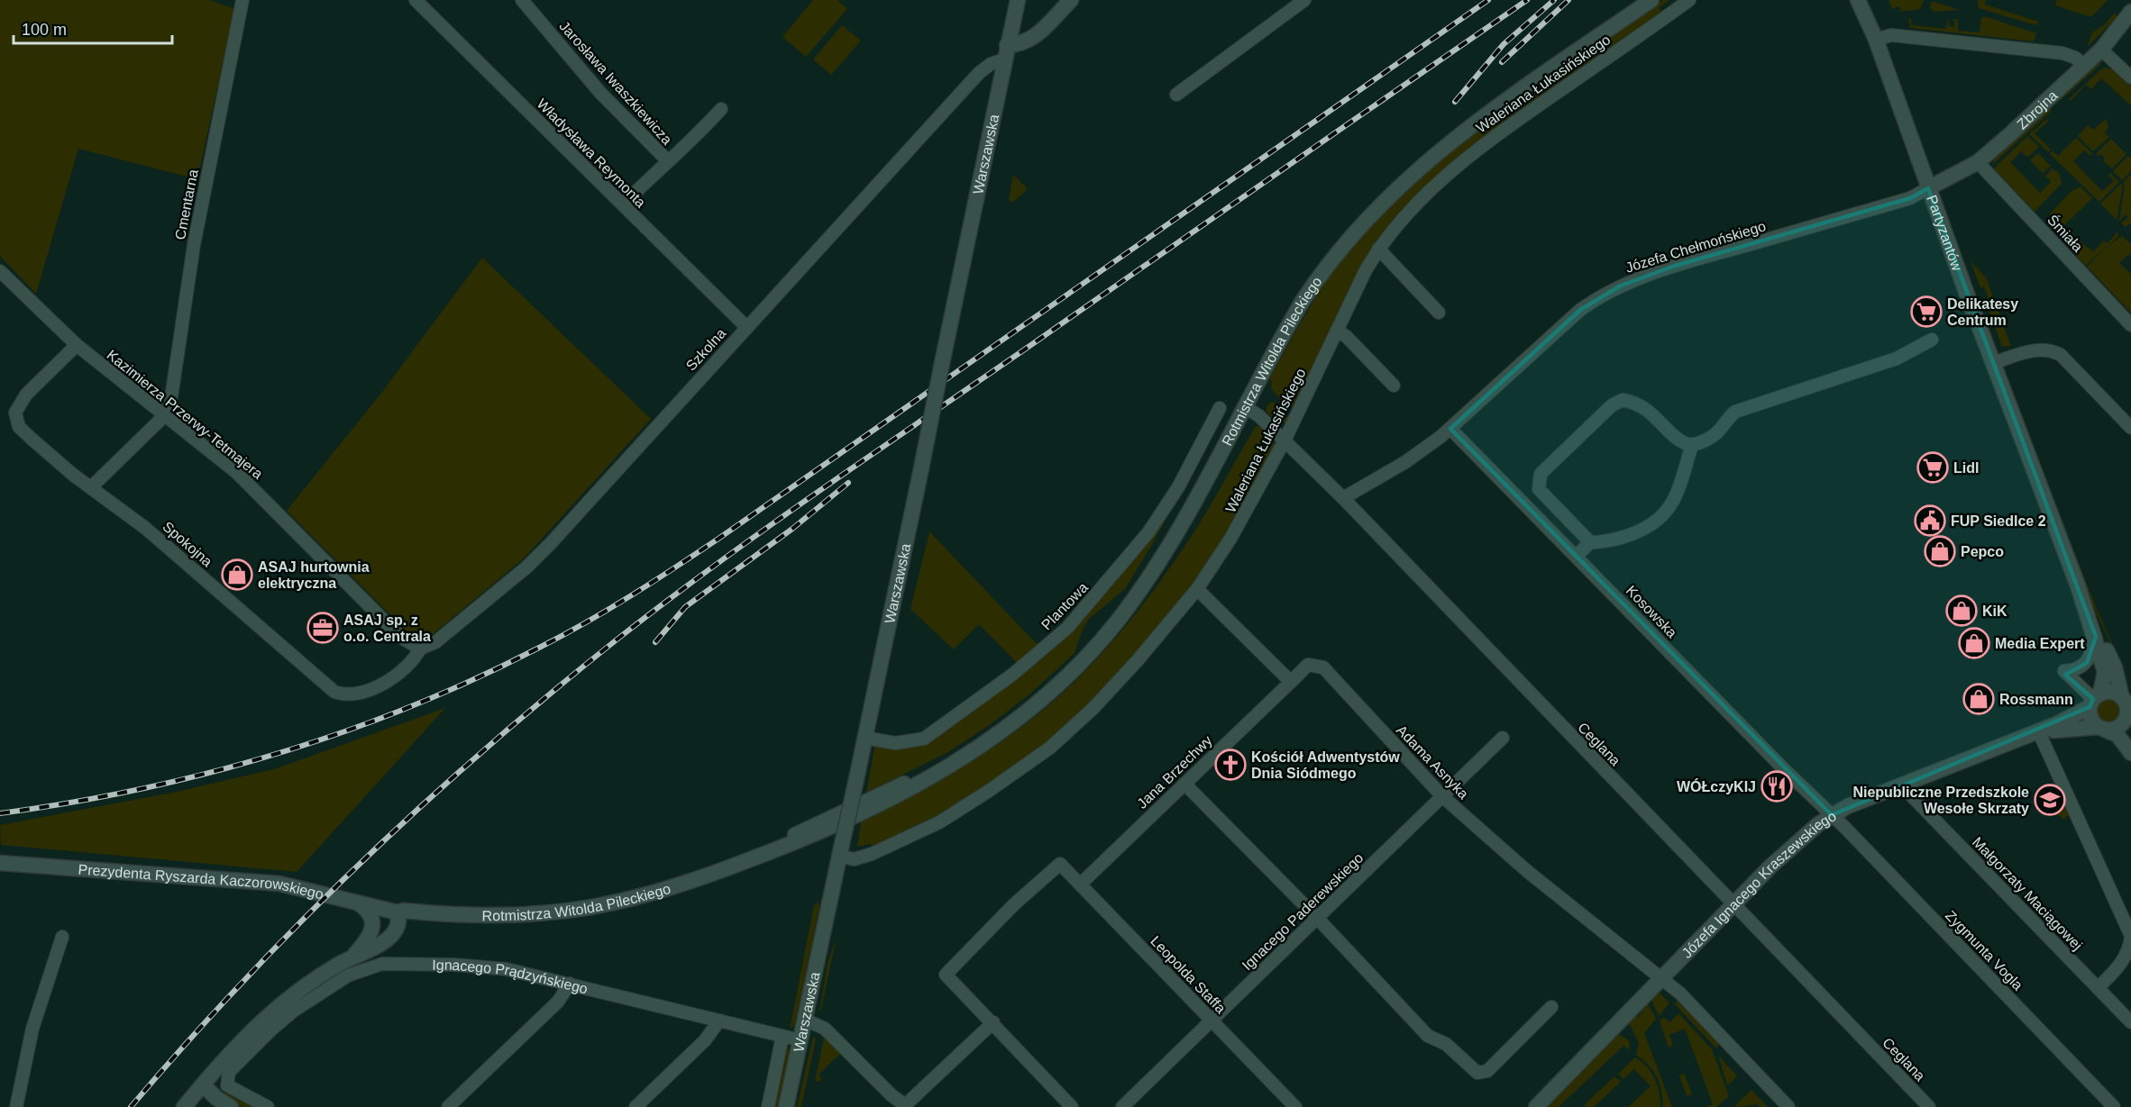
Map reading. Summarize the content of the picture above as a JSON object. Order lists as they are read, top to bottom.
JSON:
{
  "streets": {
    "main road": [
      "Zbrojna",
      "Warszawska",
      "Partyzantów",
      "Rotmistrza Witolda Pileckiego",
      "Prezydenta Ryszarda Kaczorowskiego",
      "Józefa Ignacego Kraszewskiego"
    ],
    "street": [
      "Jarosława Iwaszkiewicza",
      "Waleriana Łukasińskiego",
      "Władysława Reymonta",
      "Cmentarna",
      "Śmiała",
      "Józefa Chełmońskiego",
      "Szkolna",
      "Kazimierza Przerwy-Tetmajera",
      "Spokojna",
      "Plantowa",
      "Kosowska",
      "Ceglana",
      "Adama Asnyka",
      "Jana Brzechwy",
      "Małgorzaty Maciągowej",
      "Ignacego Paderewskiego",
      "Zygmunta Vogla",
      "Leopolda Staffa",
      "Ignacego Prądzyńskiego"
    ]
  },
  "crossings": [
    ["Jarosława Iwaszkiewicza", "Władysława Reymonta"],
    ["Waleriana Łukasińskiego", "Warszawska"],
    ["Waleriana Łukasińskiego", "Ceglana"],
    ["Zbrojna", "Partyzantów"],
    ["Zbrojna", "Śmiała"],
    ["Zbrojna", "Józefa Chełmońskiego"],
    ["Władysława Reymonta", "Szkolna"],
    ["Warszawska", "Szkolna"],
    ["Warszawska", "Plantowa"],
    ["Warszawska", "Ignacego Prądzyńskiego"],
    ["Cmentarna", "Kazimierza Przerwy-Tetmajera"],
    ["Partyzantów", "Józefa Chełmońskiego"],
    ["Partyzantów", "Józefa Ignacego Kraszewskiego"],
    ["Józefa Chełmońskiego", "Kosowska"],
    ["Józefa Chełmońskiego", "Ceglana"],
    ["Szkolna", "Kazimierza Przerwy-Tetmajera"],
    ["Szkolna", "Spokojna"],
    ["Rotmistrza Witolda Pileckiego", "Ceglana"],
    ["Rotmistrza Witolda Pileckiego", "Prezydenta Ryszarda Kaczorowskiego"],
    ["Kazimierza Przerwy-Tetmajera", "Spokojna"],
    ["Kosowska", "Józefa Ignacego Kraszewskiego"],
    ["Kosowska", "Zygmunta Vogla"],
    ["Ceglana", "Józefa Ignacego Kraszewskiego"],
    ["Adama Asnyka", "Jana Brzechwy"],
    ["Adama Asnyka", "Józefa Ignacego Kraszewskiego"],
    ["Adama Asnyka", "Ignacego Paderewskiego"],
    ["Jana Brzechwy", "Leopolda Staffa"],
    ["Józefa Ignacego Kraszewskiego", "Małgorzaty Maciągowej"],
    ["Józefa Ignacego Kraszewskiego", "Zygmunta Vogla"],
    ["Ignacego Paderewskiego", "Leopolda Staffa"]
  ],
  "places": {
    "supermarket": ["Delikatesy Centrum", "Lidl"],
    "public building": ["FUP Siedlce 2"],
    "shop": [
      "Pepco",
      "ASAJ hurtownia elektryczna",
      "KiK",
      "Media Expert",
      "Rossmann"
    ],
    "office": ["ASAJ sp. z o.o. Centrala"],
    "church": ["Kościół Adwentystów Dnia Siódmego"],
    "restaurant": ["WÓŁczyKIJ"],
    "school or university": ["Niepubliczne Przedszkole Wesołe Skrzaty"]
  },
  "scale_bar": "100 m"
}
